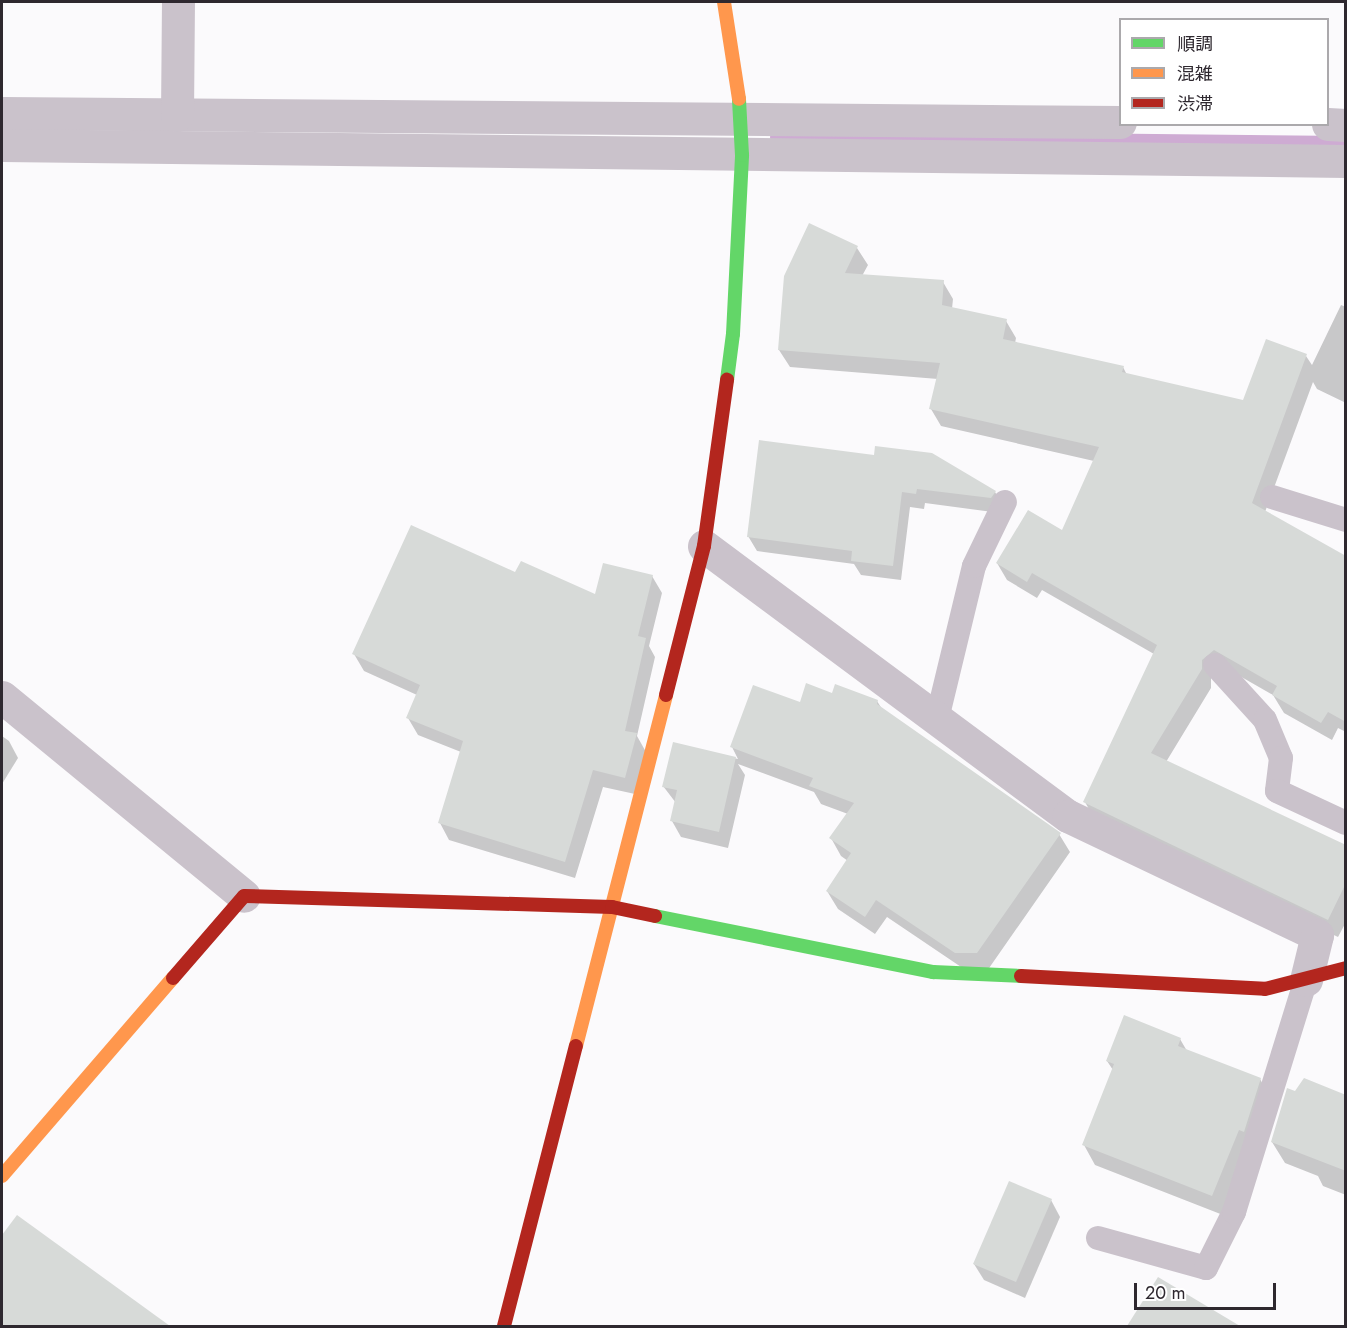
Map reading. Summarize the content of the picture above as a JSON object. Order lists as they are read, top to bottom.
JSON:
{
  "legend": ["順調", "混雑", "渋滞"],
  "scale_bar": "20 m"
}
